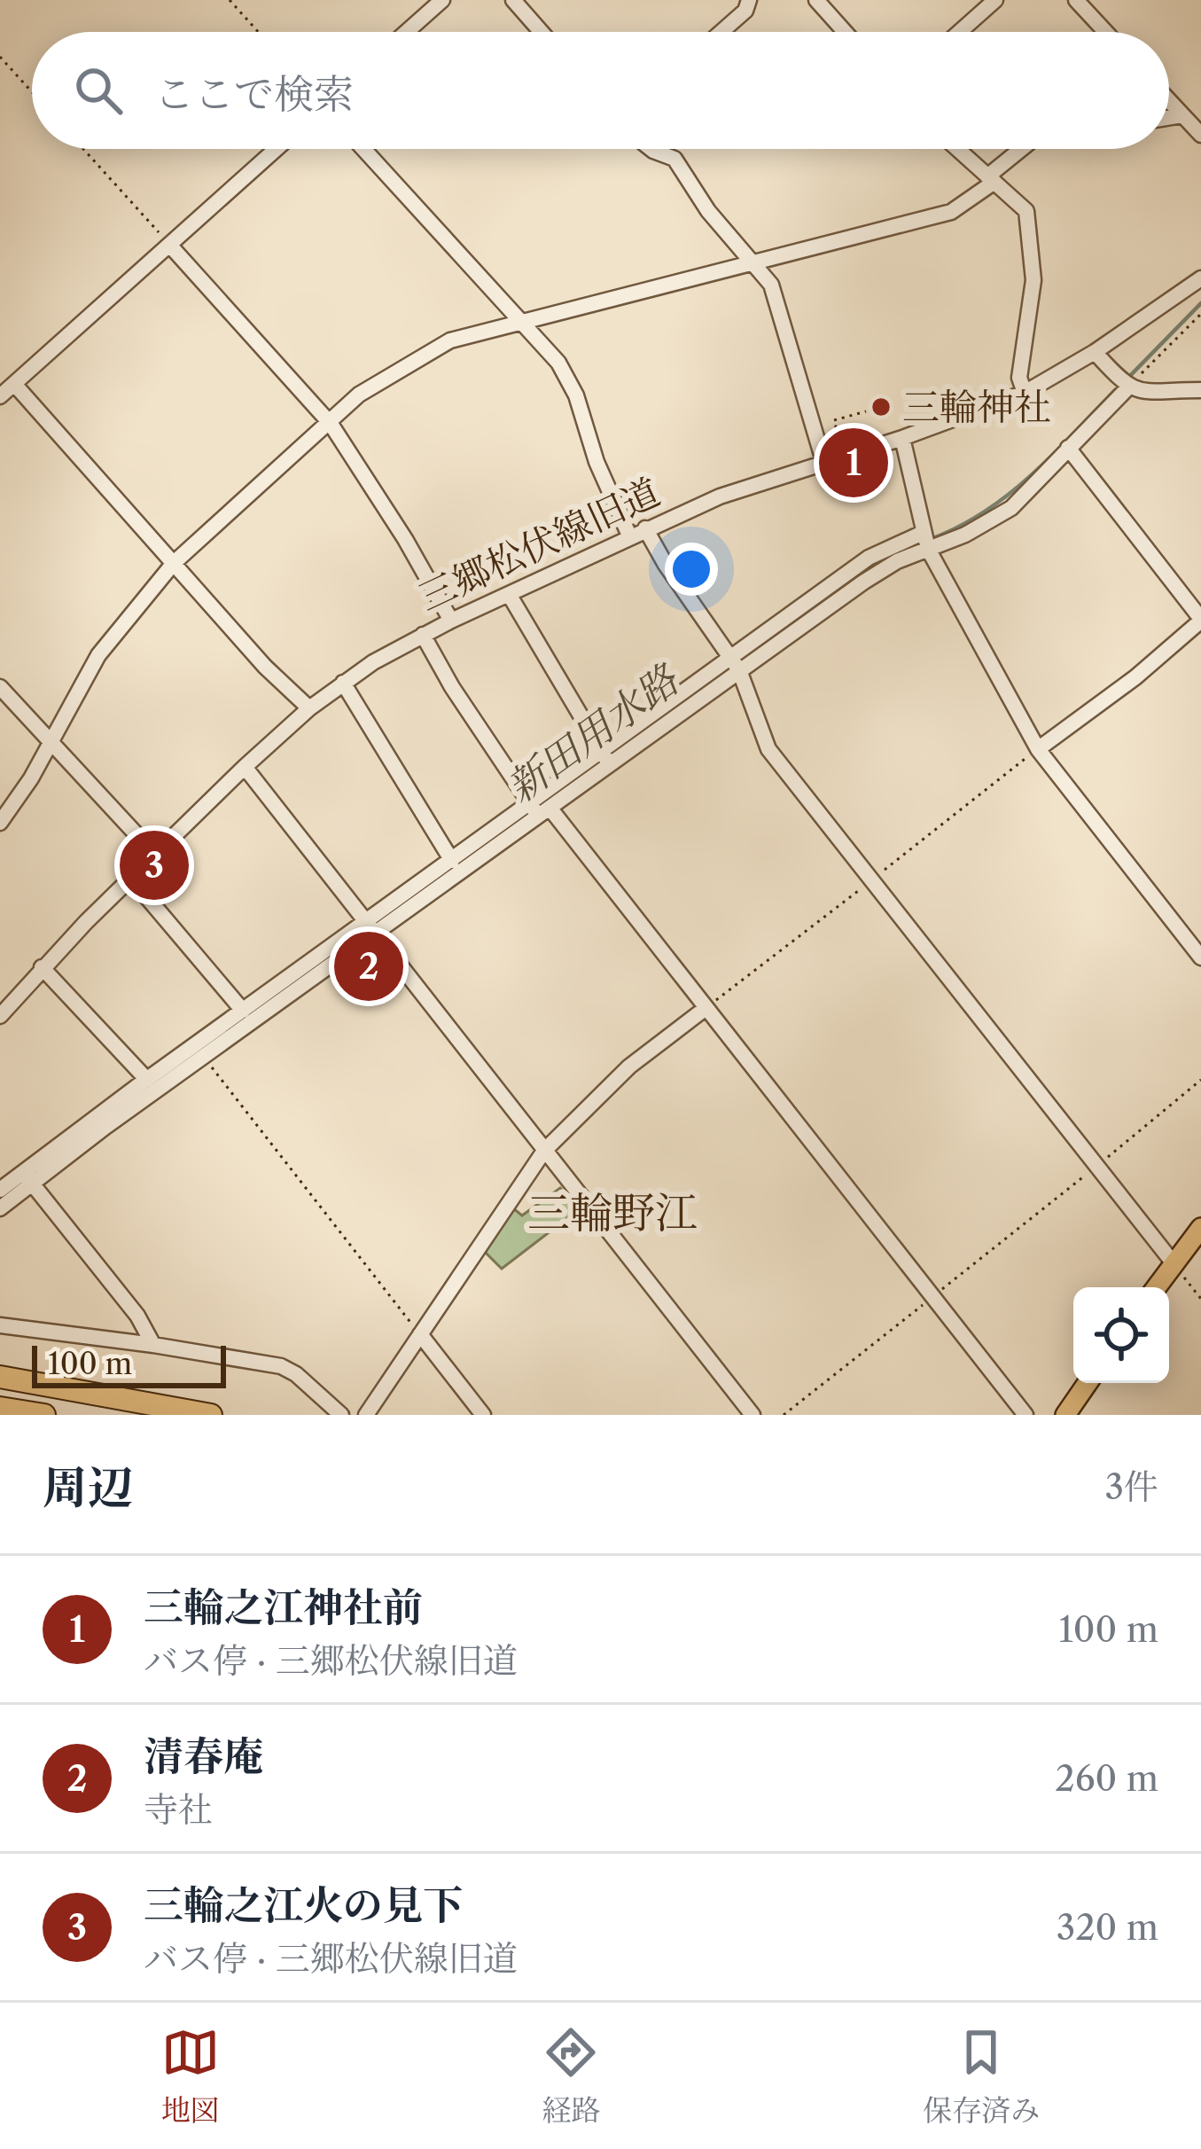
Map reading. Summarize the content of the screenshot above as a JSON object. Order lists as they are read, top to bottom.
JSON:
{
  "streets": {
    "street": ["三郷松伏線旧道"]
  },
  "districts": ["三輪野江"],
  "water": ["新田用水路"],
  "places": ["三輪神社"],
  "scale_bar": "100 m",
  "page": {
    "search": "ここで検索",
    "pins": ["1", "3", "2"],
    "scale": "100 m",
    "heading": ["周辺", "3件"],
    "list": [
      {
        "mark": "1",
        "name": "三輪之江神社前",
        "note": "バス停 · 三郷松伏線旧道",
        "value": "100 m"
      },
      {
        "mark": "2",
        "name": "清春庵",
        "note": "寺社",
        "value": "260 m"
      },
      {
        "mark": "3",
        "name": "三輪之江火の見下",
        "note": "バス停 · 三郷松伏線旧道",
        "value": "320 m"
      }
    ],
    "nav": ["地図", "経路", "保存済み"]
  }
}
